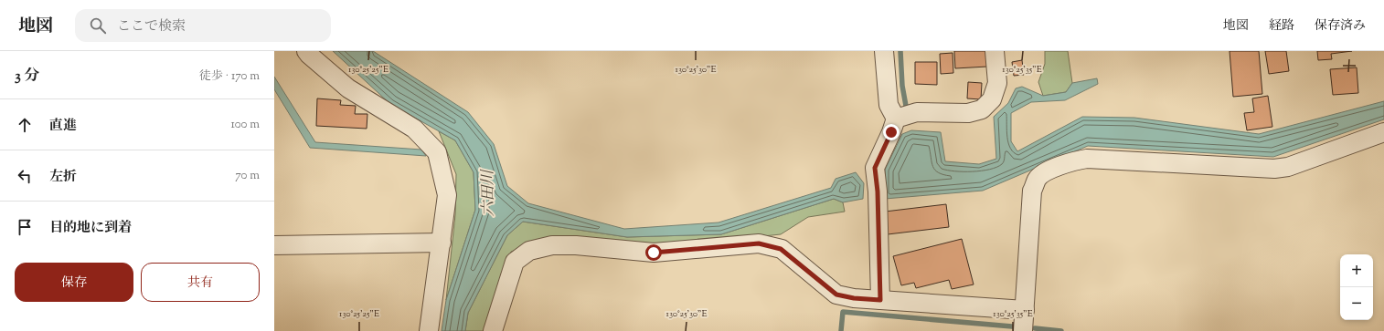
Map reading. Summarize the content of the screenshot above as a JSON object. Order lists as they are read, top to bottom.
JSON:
{
  "water": ["六田川"],
  "page": {
    "header": "地図",
    "search": "ここで検索",
    "nav": ["地図", "経路", "保存済み"],
    "heading": ["3 分", "徒歩 · 170 m"],
    "list": [
      ["直進", "100 m"],
      ["左折", "70 m"],
      "目的地に到着"
    ],
    "buttons": ["保存", "共有"],
    "map_buttons": ["+", "−"]
  },
  "coordinates": ["130°25'25\"E", "130°25'30\"E", "130°25'35\"E"]
}
